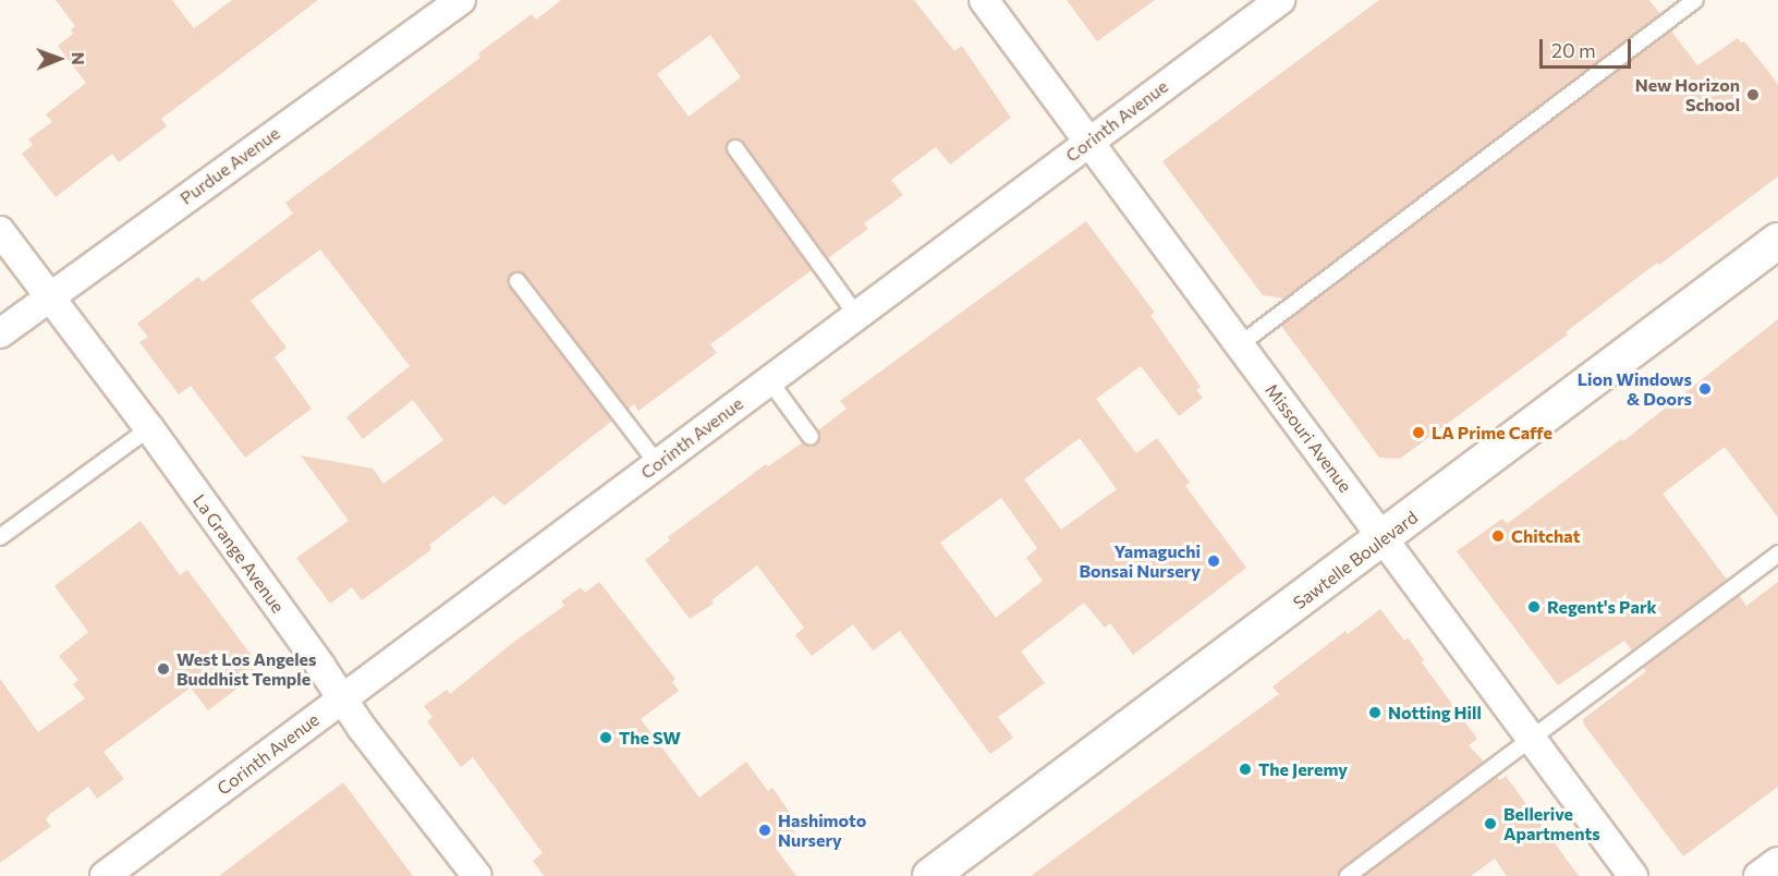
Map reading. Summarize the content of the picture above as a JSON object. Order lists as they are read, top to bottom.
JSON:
{
  "streets": {
    "street": [
      "Corinth Avenue",
      "Purdue Avenue",
      "Missouri Avenue",
      "La Grange Avenue",
      "Sawtelle Boulevard"
    ]
  },
  "crossings": [
    ["Corinth Avenue", "Missouri Avenue"],
    ["Corinth Avenue", "La Grange Avenue"],
    ["Purdue Avenue", "La Grange Avenue"],
    ["Missouri Avenue", "Sawtelle Boulevard"]
  ],
  "places": [
    "New Horizon School",
    "Lion Windows & Doors",
    "LA Prime Caffe",
    "Chitchat",
    "Yamaguchi Bonsai Nursery",
    "Regent's Park",
    "West Los Angeles Buddhist Temple",
    "Notting Hill",
    "The SW",
    "The Jeremy",
    "Bellerive Apartments",
    "Hashimoto Nursery"
  ],
  "scale_bar": "20 m",
  "north": "right"
}
